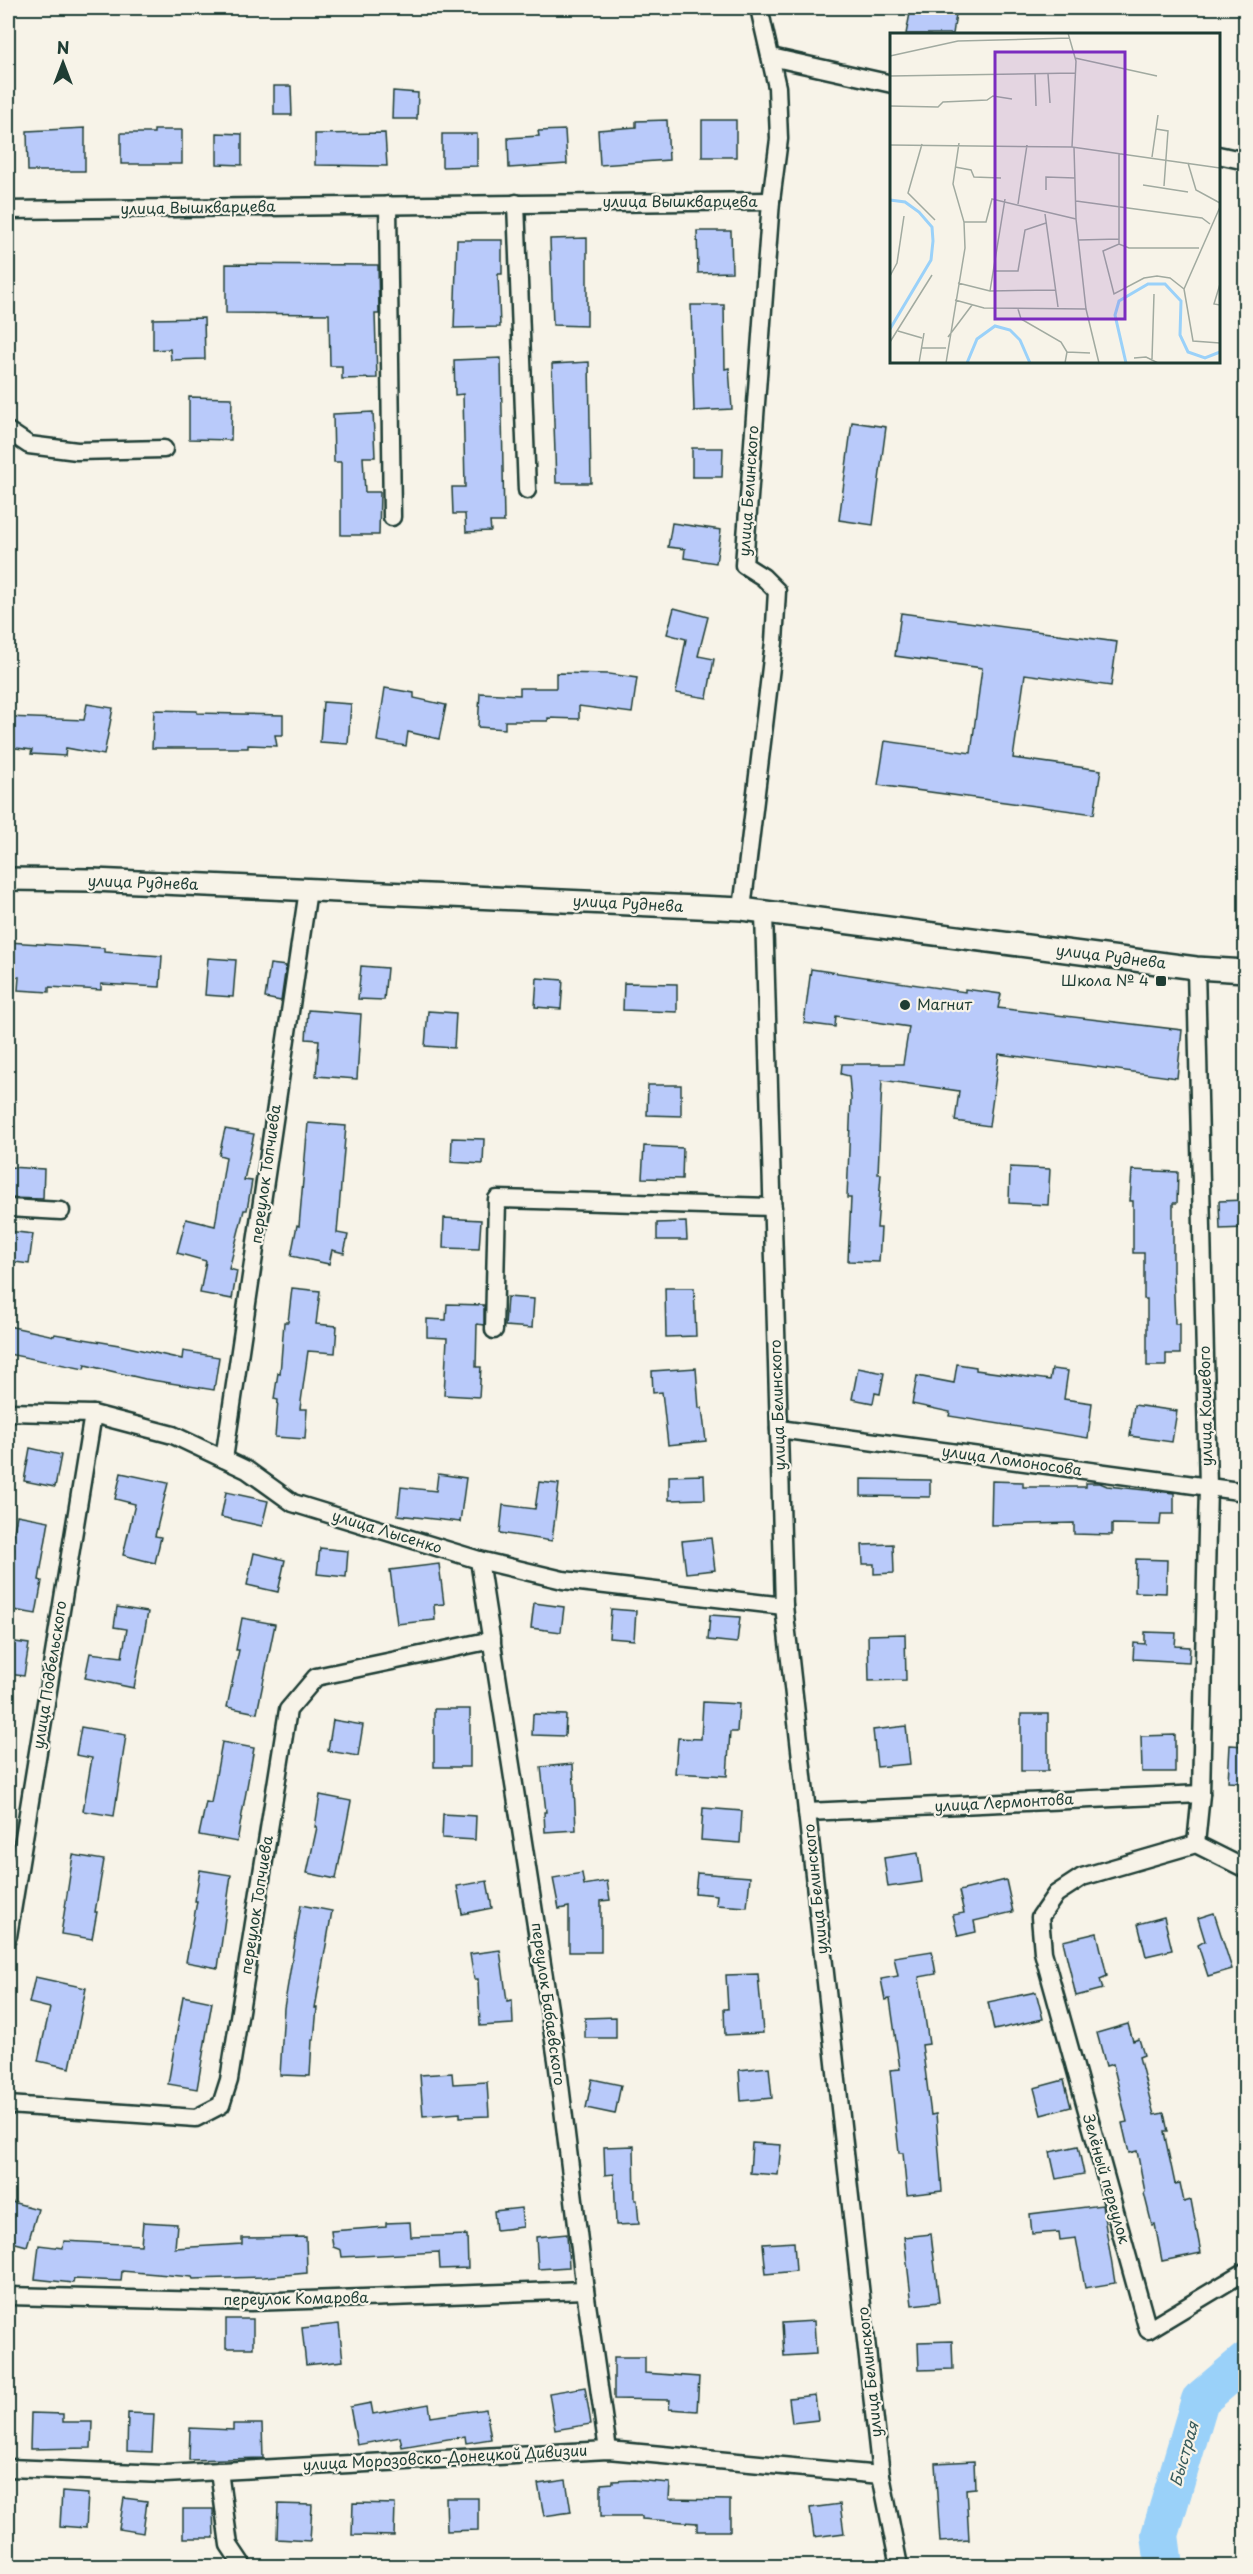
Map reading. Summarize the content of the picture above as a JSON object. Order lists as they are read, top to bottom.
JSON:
{
  "streets": {
    "street": [
      "улица Вышкварцева",
      "улица Белинского",
      "улица Руднева",
      "переулок Топчиева",
      "улица Кошевого",
      "улица Ломоносова",
      "улица Лысенко",
      "улица Подбельского",
      "улица Лермонтова",
      "переулок Бабаевского",
      "Зелёный переулок",
      "переулок Комарова",
      "улица Морозовско-Донецкой Дивизии"
    ]
  },
  "crossings": [
    ["улица Вышкварцева", "улица Белинского"],
    ["улица Белинского", "улица Руднева"],
    ["улица Белинского", "улица Ломоносова"],
    ["улица Белинского", "улица Лысенко"],
    ["улица Белинского", "улица Лермонтова"],
    ["улица Белинского", "улица Морозовско-Донецкой Дивизии"],
    ["улица Руднева", "переулок Топчиева"],
    ["улица Руднева", "улица Кошевого"],
    ["переулок Топчиева", "улица Лысенко"],
    ["переулок Топчиева", "переулок Бабаевского"],
    ["улица Кошевого", "улица Ломоносова"],
    ["улица Кошевого", "улица Лермонтова"],
    ["улица Кошевого", "Зелёный переулок"],
    ["улица Лысенко", "улица Подбельского"],
    ["улица Лысенко", "переулок Бабаевского"],
    ["переулок Бабаевского", "переулок Комарова"],
    ["переулок Бабаевского", "улица Морозовско-Донецкой Дивизии"]
  ],
  "water": ["Быстрая"],
  "places": {
    "transit": ["Школа № 4"],
    "other": ["Магнит"]
  },
  "north": "top"
}
